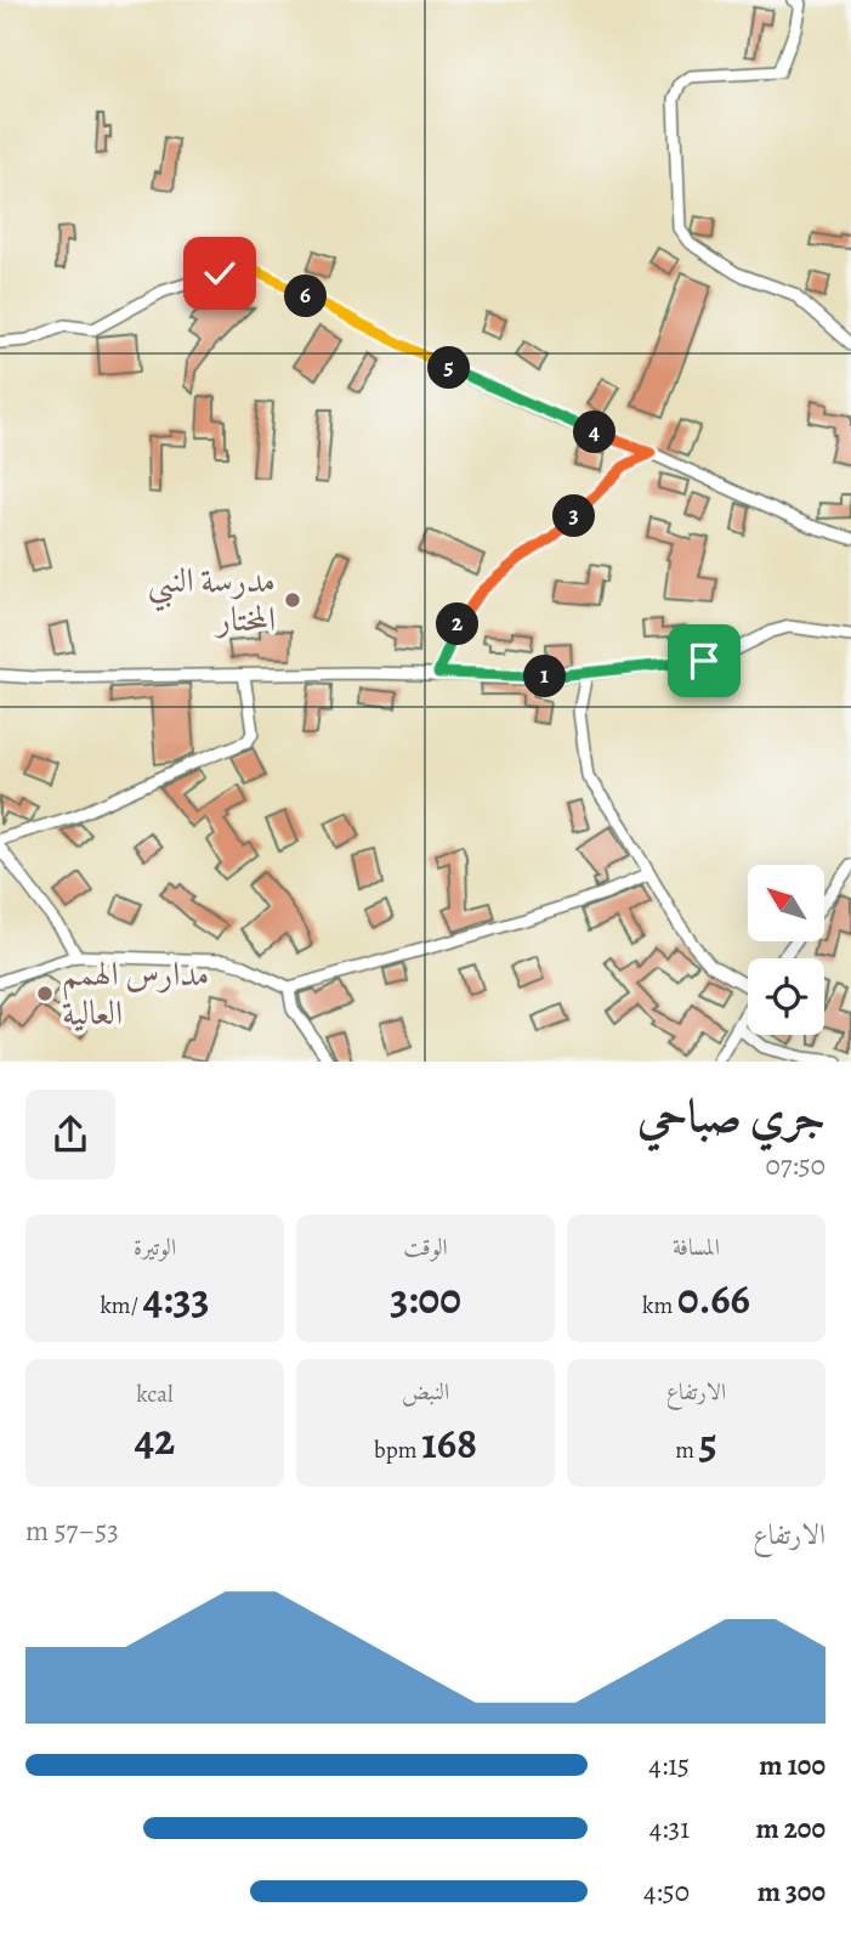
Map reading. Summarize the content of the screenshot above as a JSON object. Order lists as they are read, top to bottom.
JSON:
{
  "places": ["مدرسة النبي المختار", "مدارس الهمم العالية"],
  "north": "top left",
  "page": {
    "pins": [
      "6",
      "5",
      "4",
      "3",
      "2",
      "1"
    ],
    "heading": ["جري صباحي", "07:50"],
    "stats": [
      ["المسافة", "0.66 km"],
      ["الوقت", "3:00"],
      ["الوتيرة", "4:33 /km"],
      ["الارتفاع", "5 m"],
      ["النبض", "168 bpm"],
      ["kcal", "42"]
    ],
    "chart": ["الارتفاع", "53–57 m"],
    "list": [
      {
        "name": "100 m",
        "note": "4:15"
      },
      {
        "name": "200 m",
        "note": "4:31"
      },
      {
        "name": "300 m",
        "note": "4:50"
      }
    ]
  }
}
